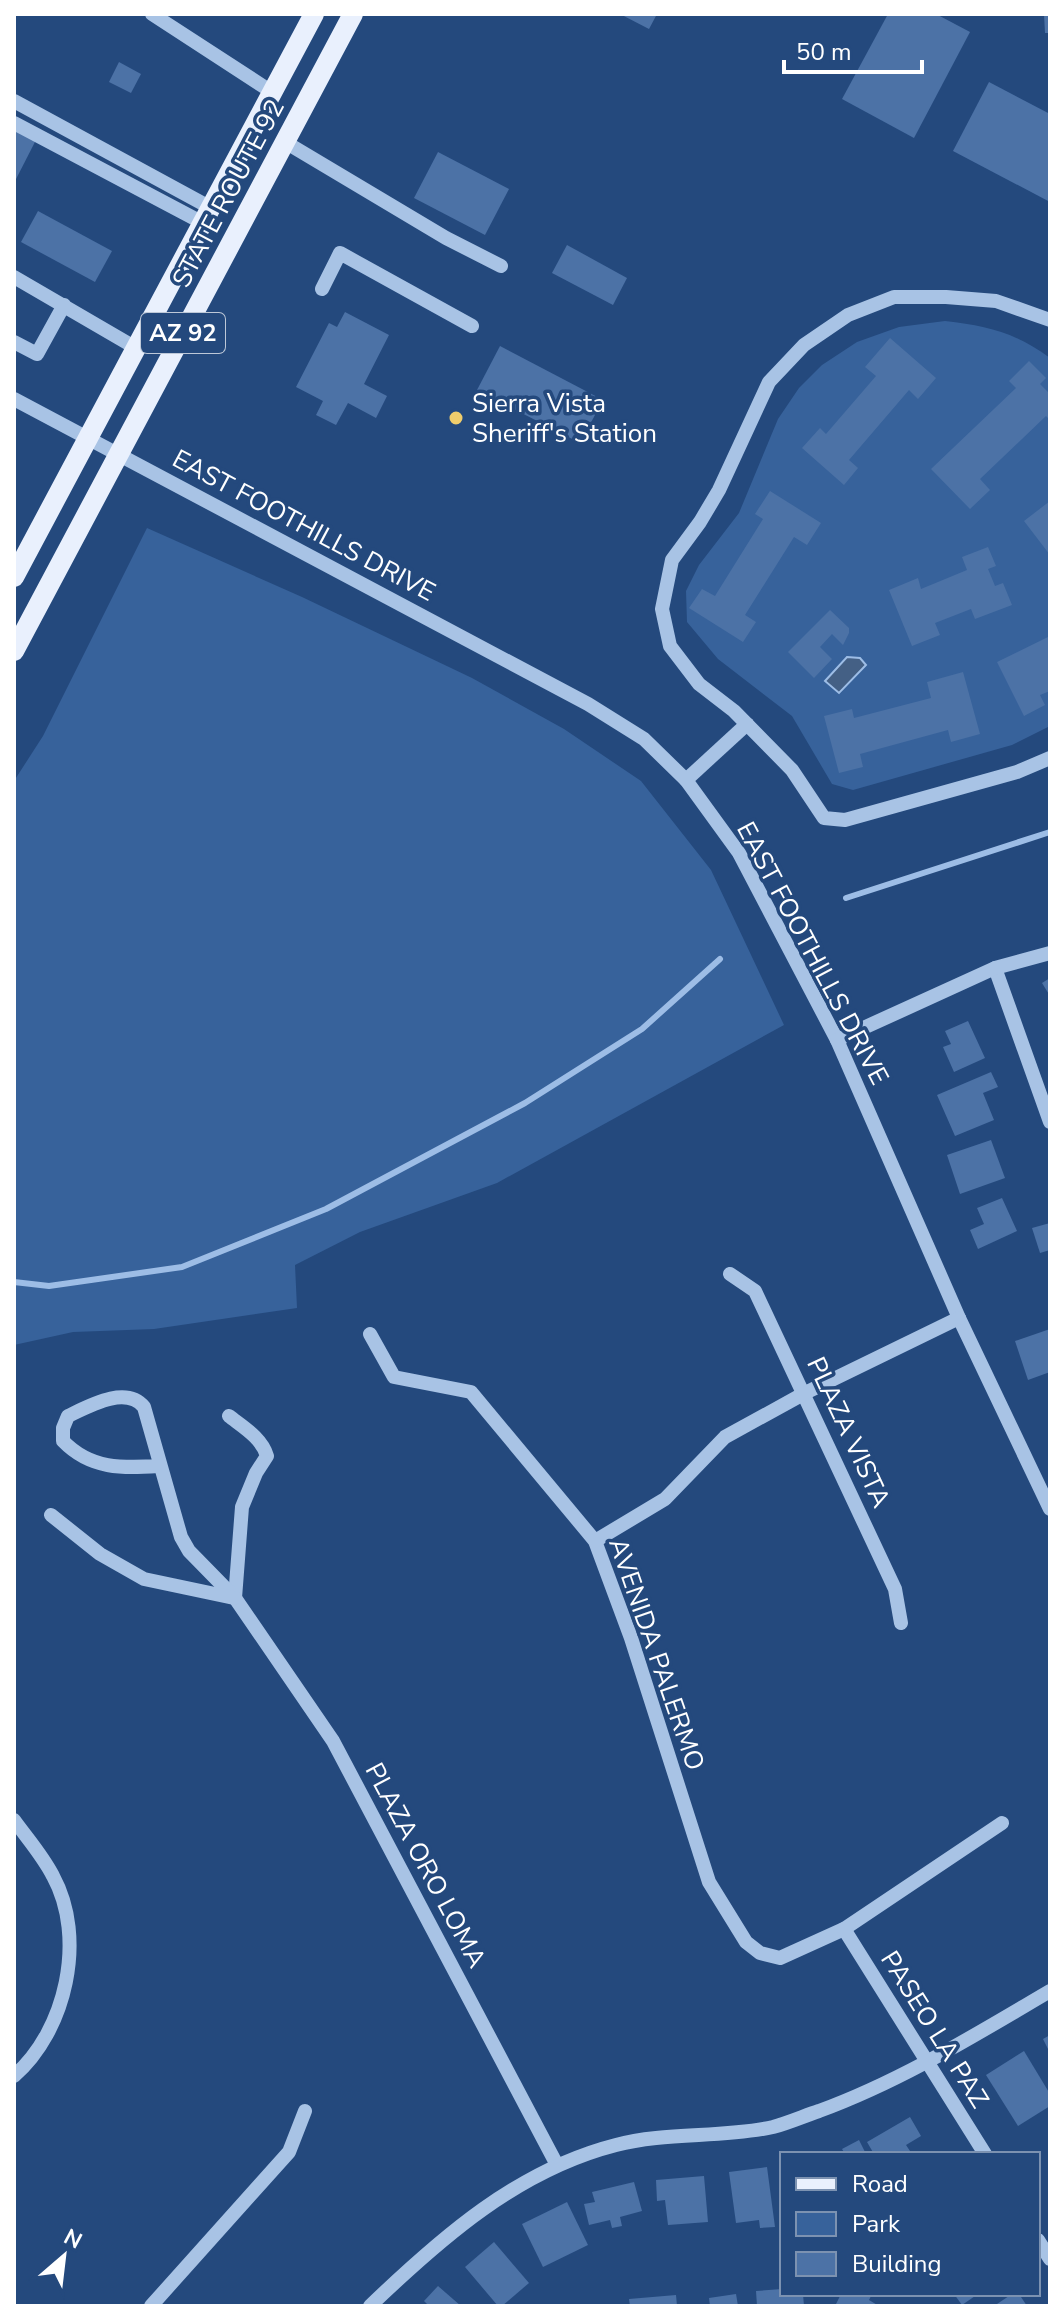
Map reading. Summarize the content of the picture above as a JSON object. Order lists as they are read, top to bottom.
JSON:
{
  "streets": {
    "main road": ["STATE ROUTE 92", "AZ 92"],
    "street": [
      "EAST FOOTHILLS DRIVE",
      "PLAZA VISTA",
      "AVENIDA PALERMO",
      "PLAZA ORO LOMA",
      "PASEO LA PAZ"
    ]
  },
  "crossings": [
    ["STATE ROUTE 92", "EAST FOOTHILLS DRIVE"],
    ["AVENIDA PALERMO", "PASEO LA PAZ"]
  ],
  "places": ["Sierra Vista Sheriff's Station"],
  "legend": ["Road", "Park", "Building"],
  "scale_bar": "50 m",
  "north": "top right"
}
